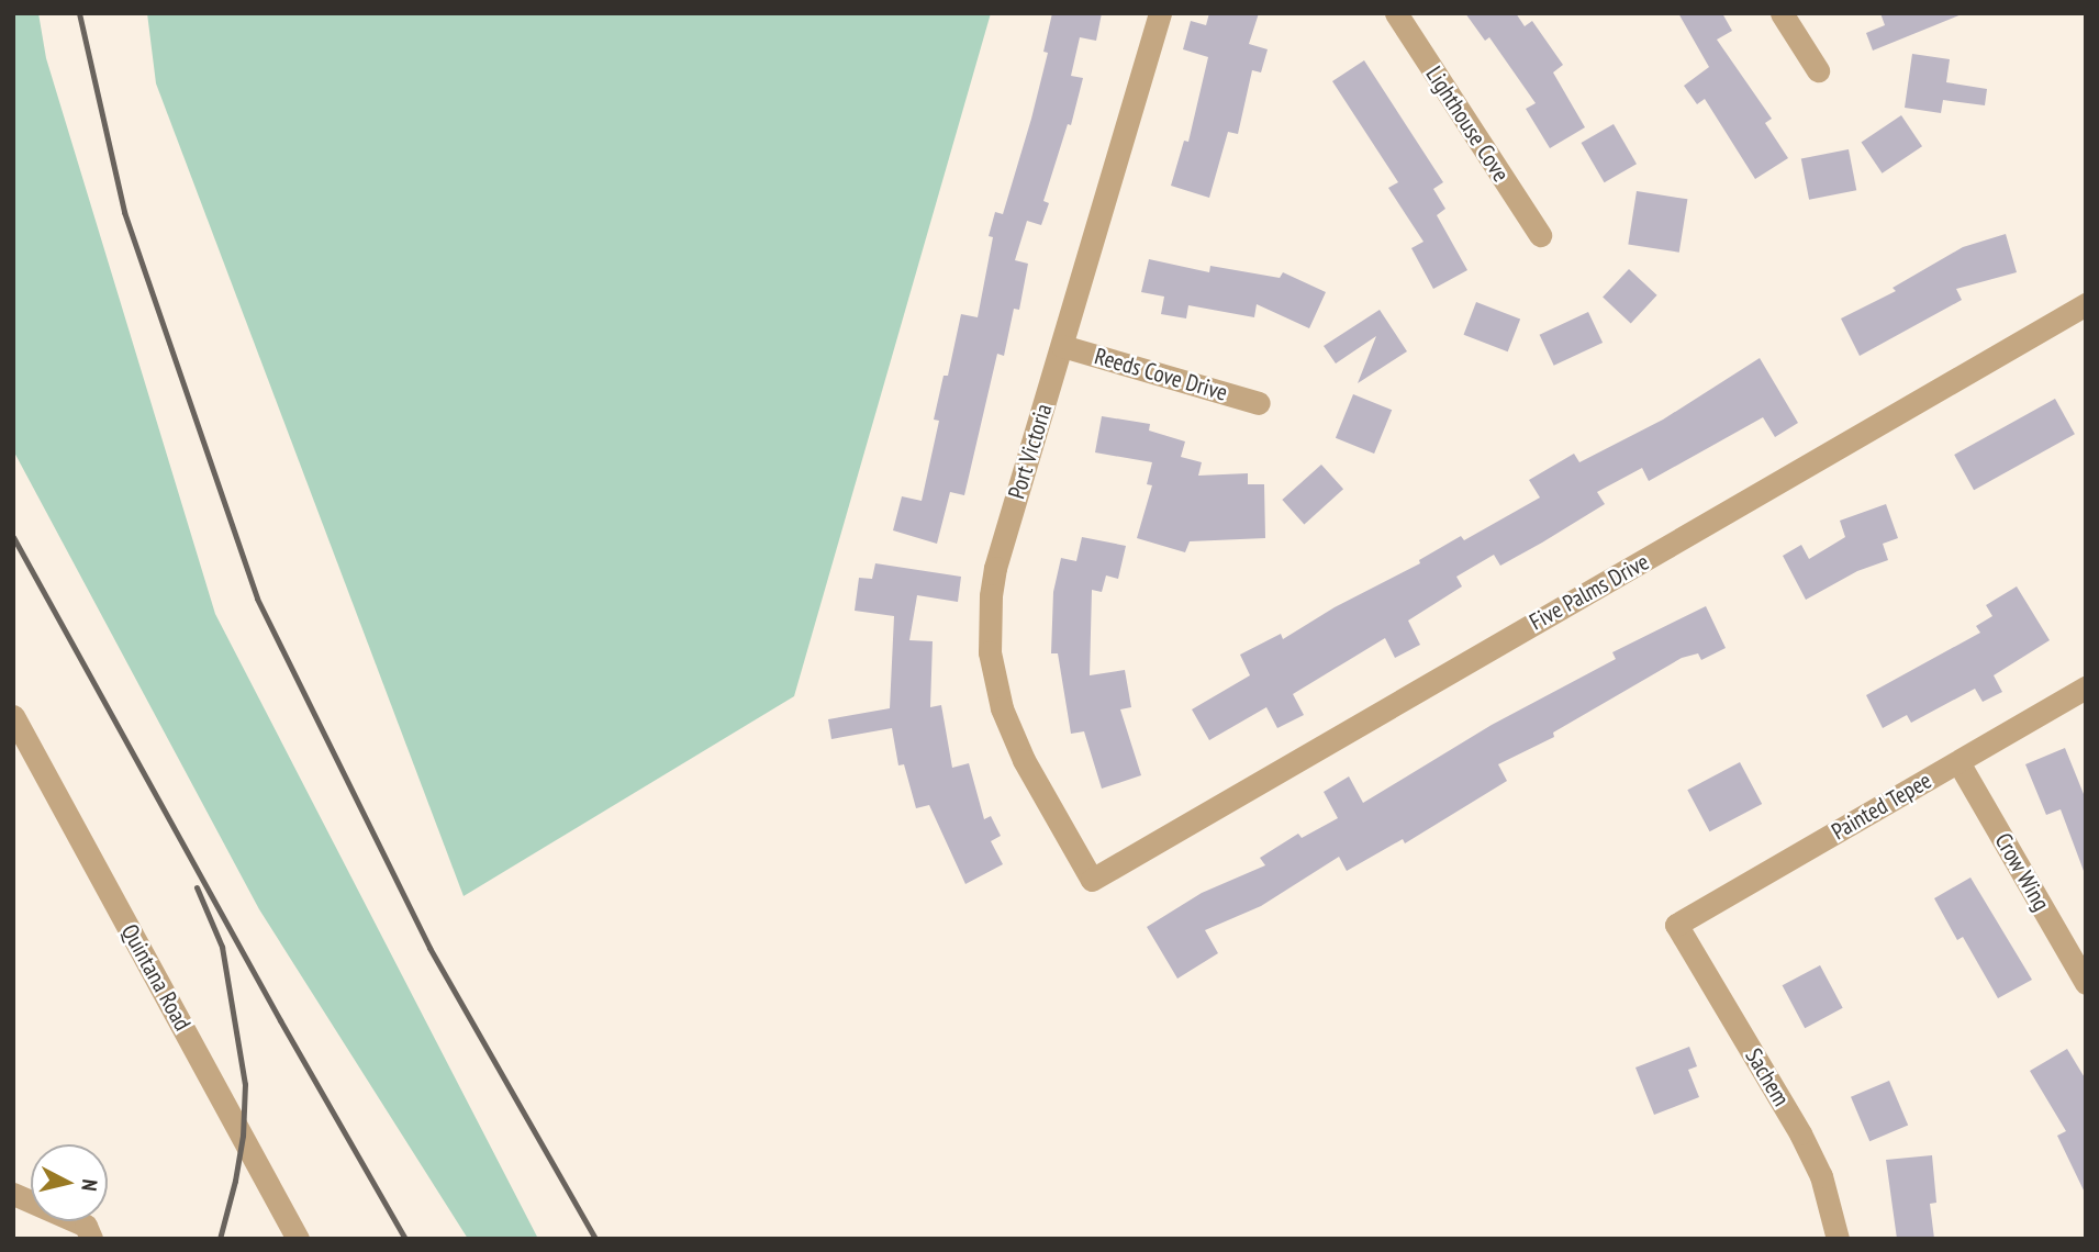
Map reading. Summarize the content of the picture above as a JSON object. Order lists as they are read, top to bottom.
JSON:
{
  "streets": {
    "street": [
      "Lighthouse Cove",
      "Reeds Cove Drive",
      "Port Victoria",
      "Five Palms Drive",
      "Painted Tepee",
      "Crow Wing",
      "Quintana Road",
      "Sachem"
    ]
  },
  "crossings": [
    ["Reeds Cove Drive", "Port Victoria"],
    ["Port Victoria", "Five Palms Drive"],
    ["Painted Tepee", "Crow Wing"],
    ["Painted Tepee", "Sachem"]
  ],
  "north": "right"
}
